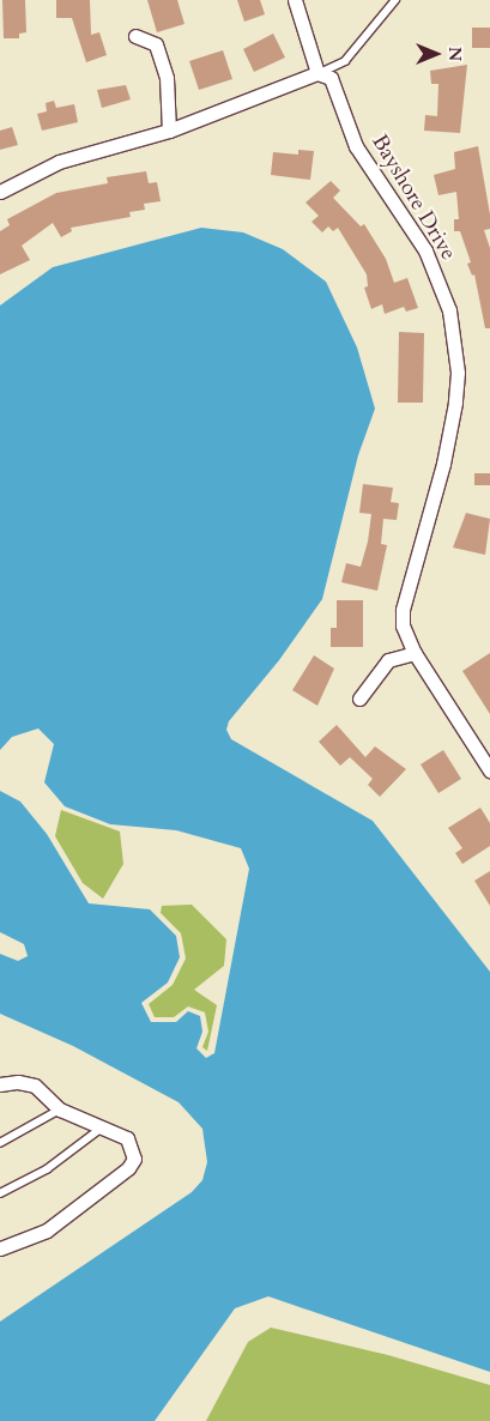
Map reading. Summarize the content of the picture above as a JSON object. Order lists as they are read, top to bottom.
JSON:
{
  "streets": {
    "street": ["Bayshore Drive"]
  },
  "north": "right"
}
